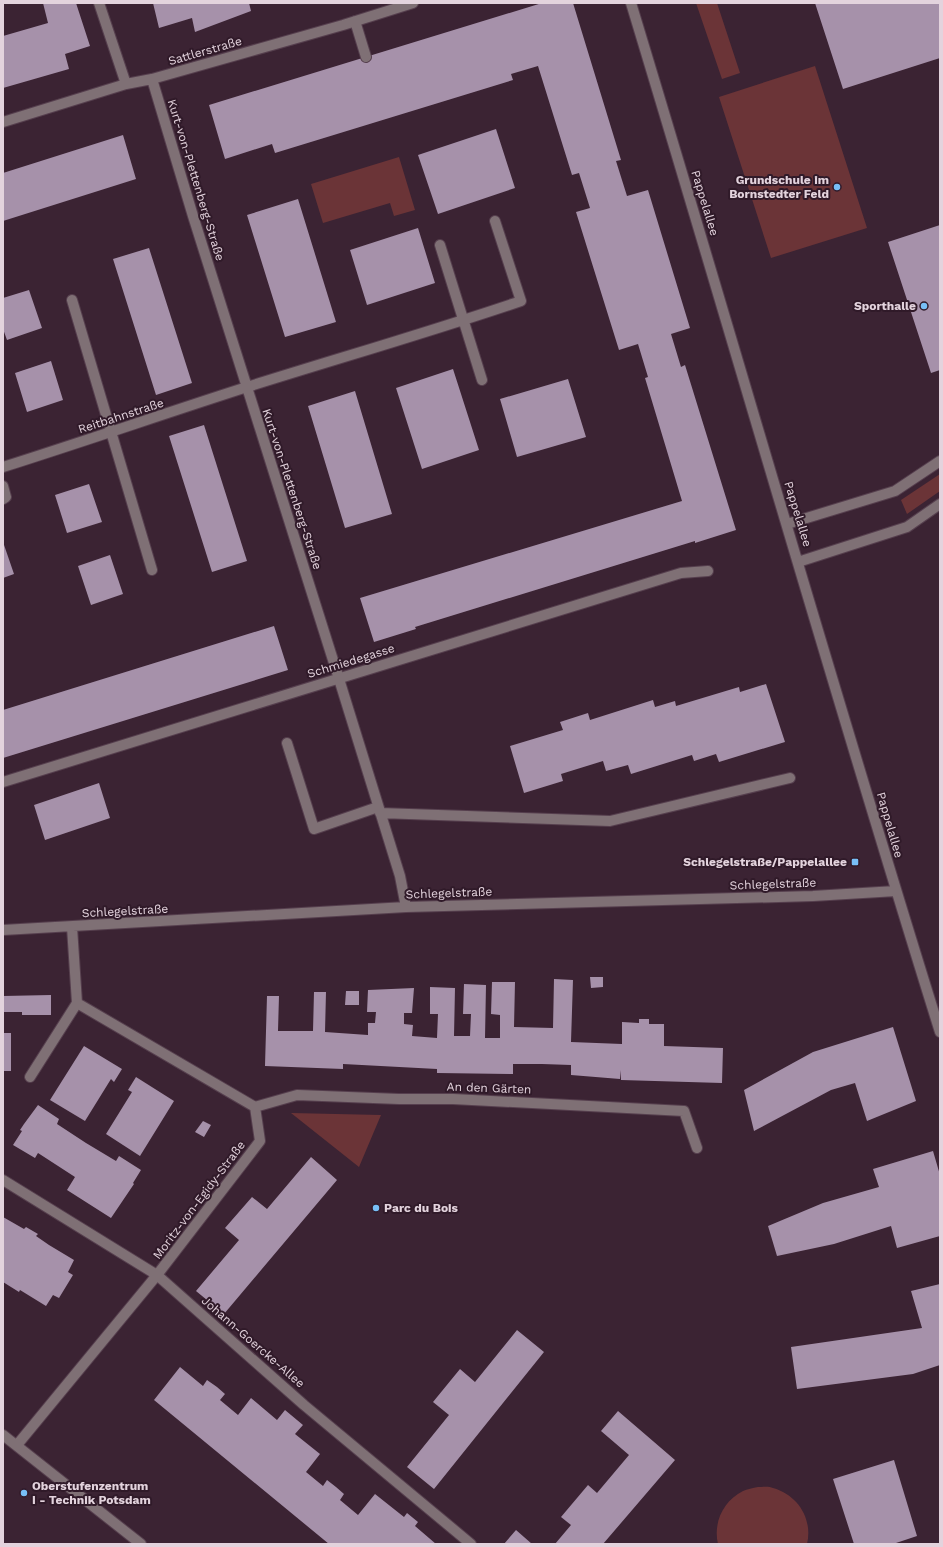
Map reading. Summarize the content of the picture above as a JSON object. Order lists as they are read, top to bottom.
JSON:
{
  "streets": {
    "street": [
      "Sattlerstraße",
      "Kurt-von-Plettenberg-Straße",
      "Pappelallee",
      "Reitbahnstraße",
      "Schmiedegasse",
      "Schlegelstraße",
      "An den Gärten",
      "Moritz-von-Egidy-Straße",
      "Johann-Goercke-Allee"
    ]
  },
  "crossings": [
    ["Sattlerstraße", "Kurt-von-Plettenberg-Straße"],
    ["Kurt-von-Plettenberg-Straße", "Reitbahnstraße"],
    ["Kurt-von-Plettenberg-Straße", "Schmiedegasse"],
    ["Kurt-von-Plettenberg-Straße", "Schlegelstraße"],
    ["Pappelallee", "Schlegelstraße"],
    ["An den Gärten", "Moritz-von-Egidy-Straße"],
    ["Moritz-von-Egidy-Straße", "Johann-Goercke-Allee"]
  ],
  "places": {
    "other": [
      "Grundschule im Bornstedter Feld",
      "Sporthalle",
      "Parc du Bois",
      "Oberstufenzentrum I - Technik Potsdam"
    ],
    "transit": ["Schlegelstraße/Pappelallee"]
  }
}
